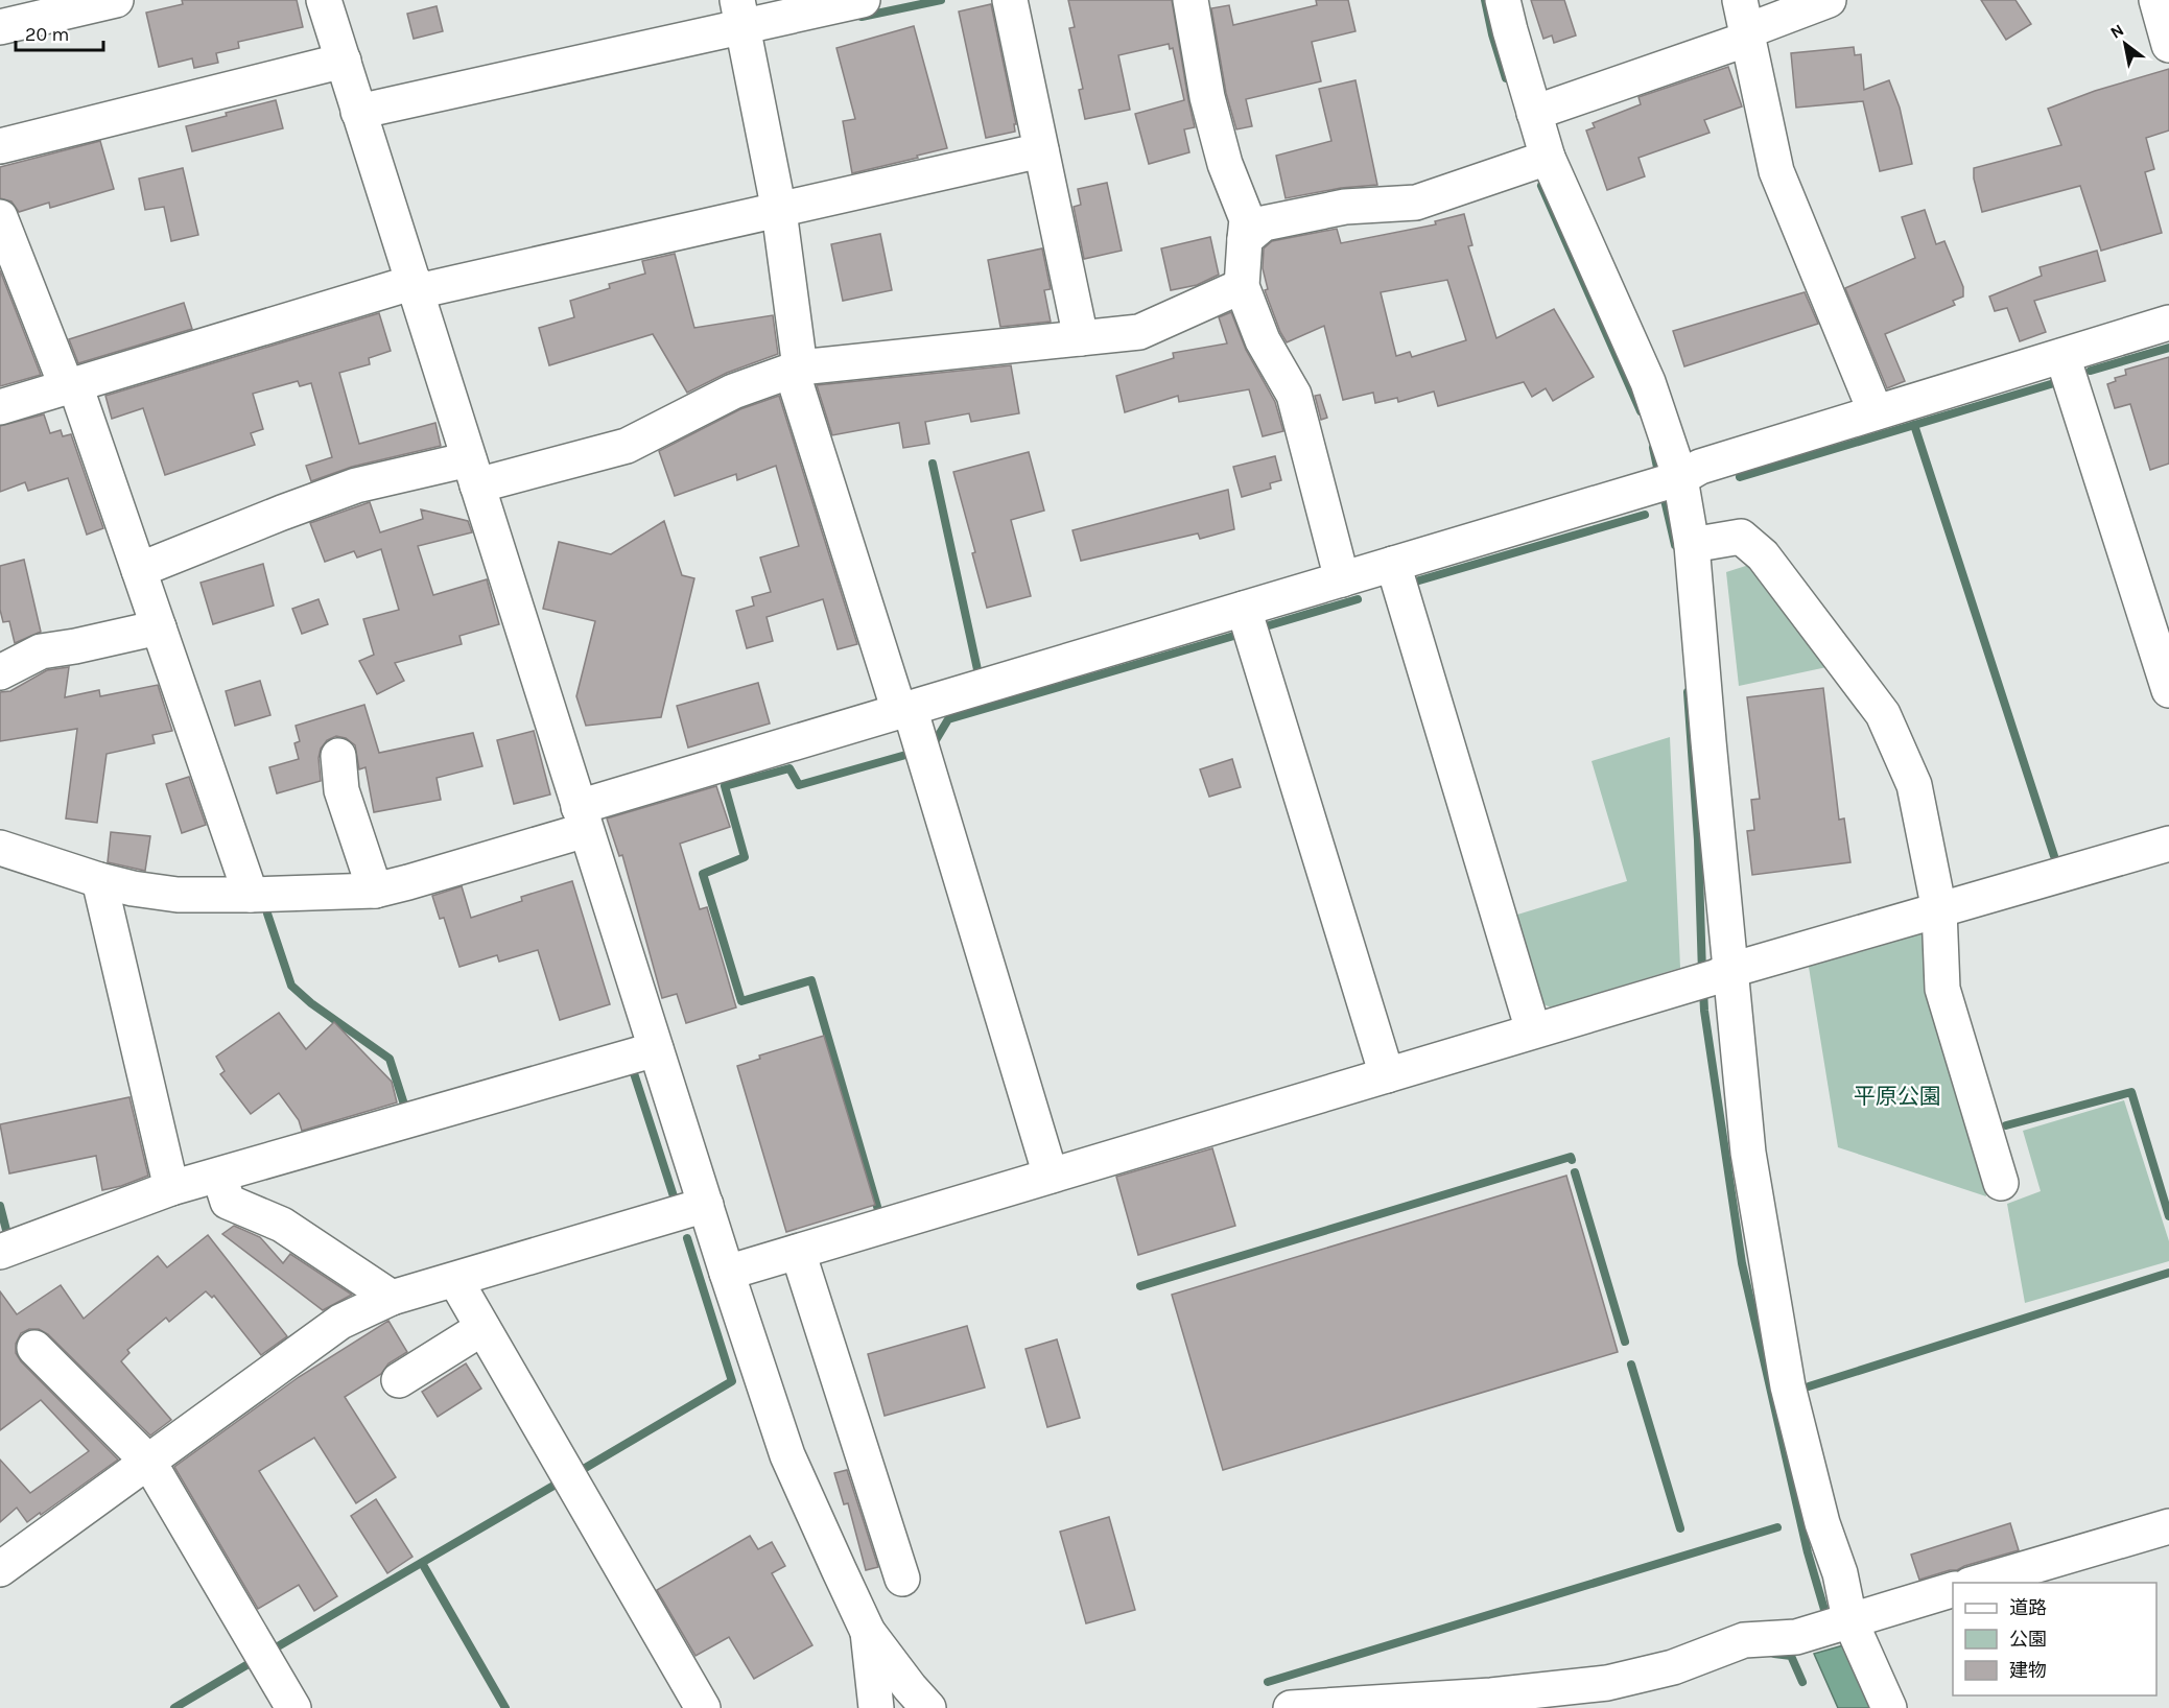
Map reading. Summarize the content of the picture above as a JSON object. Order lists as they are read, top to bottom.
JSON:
{
  "parks": ["平原公園"],
  "legend": ["道路", "公園", "建物"],
  "scale_bar": "20 m",
  "north": "top left"
}
